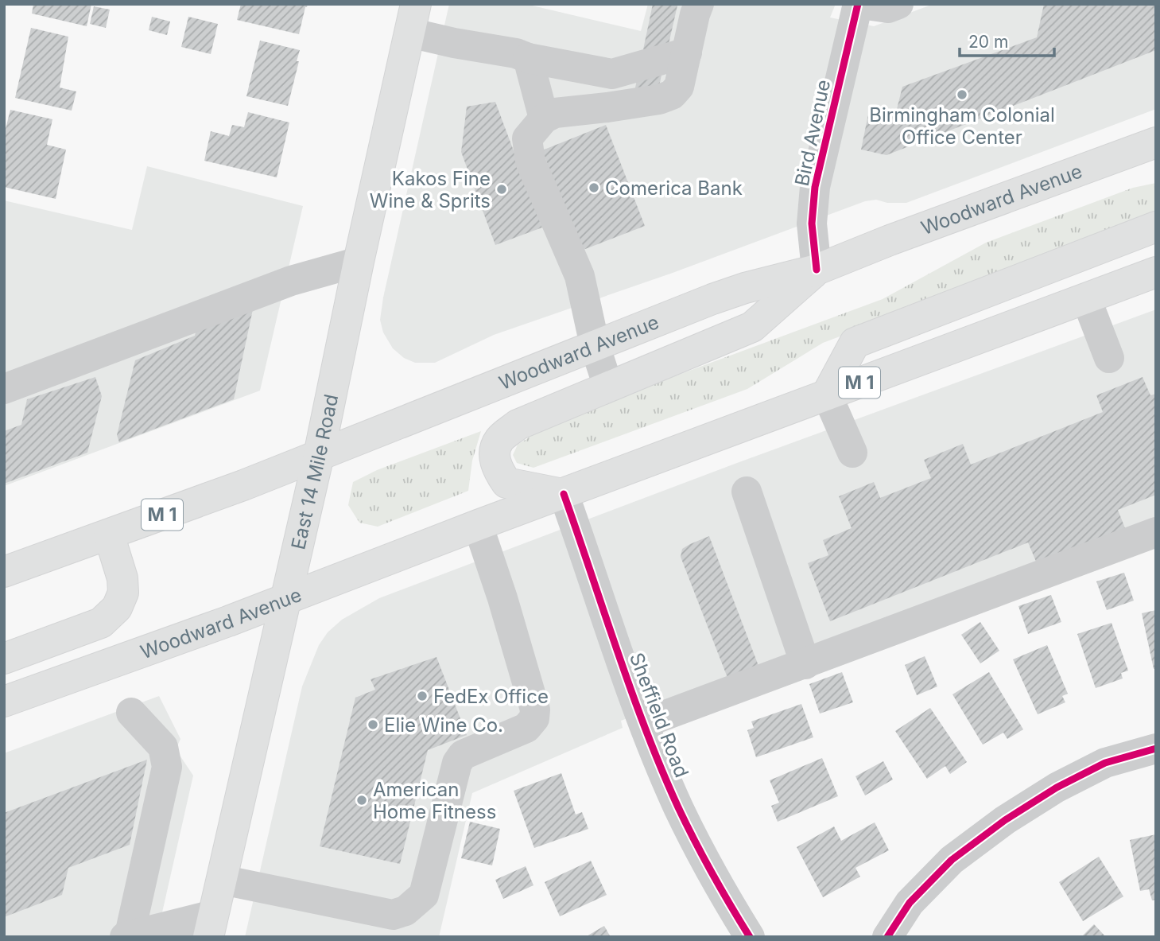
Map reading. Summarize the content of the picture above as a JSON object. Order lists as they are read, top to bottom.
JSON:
{
  "streets": {
    "main road": ["Woodward Avenue", "M 1", "East 14 Mile Road"],
    "street": ["Bird Avenue", "Sheffield Road"]
  },
  "crossings": [
    ["Bird Avenue", "Woodward Avenue"],
    ["Woodward Avenue", "East 14 Mile Road"],
    ["Woodward Avenue", "Sheffield Road"]
  ],
  "places": [
    "Birmingham Colonial Office Center",
    "Comerica Bank",
    "Kakos Fine Wine & Sprits",
    "FedEx Office",
    "Elie Wine Co.",
    "American Home Fitness"
  ],
  "scale_bar": "20 m"
}
